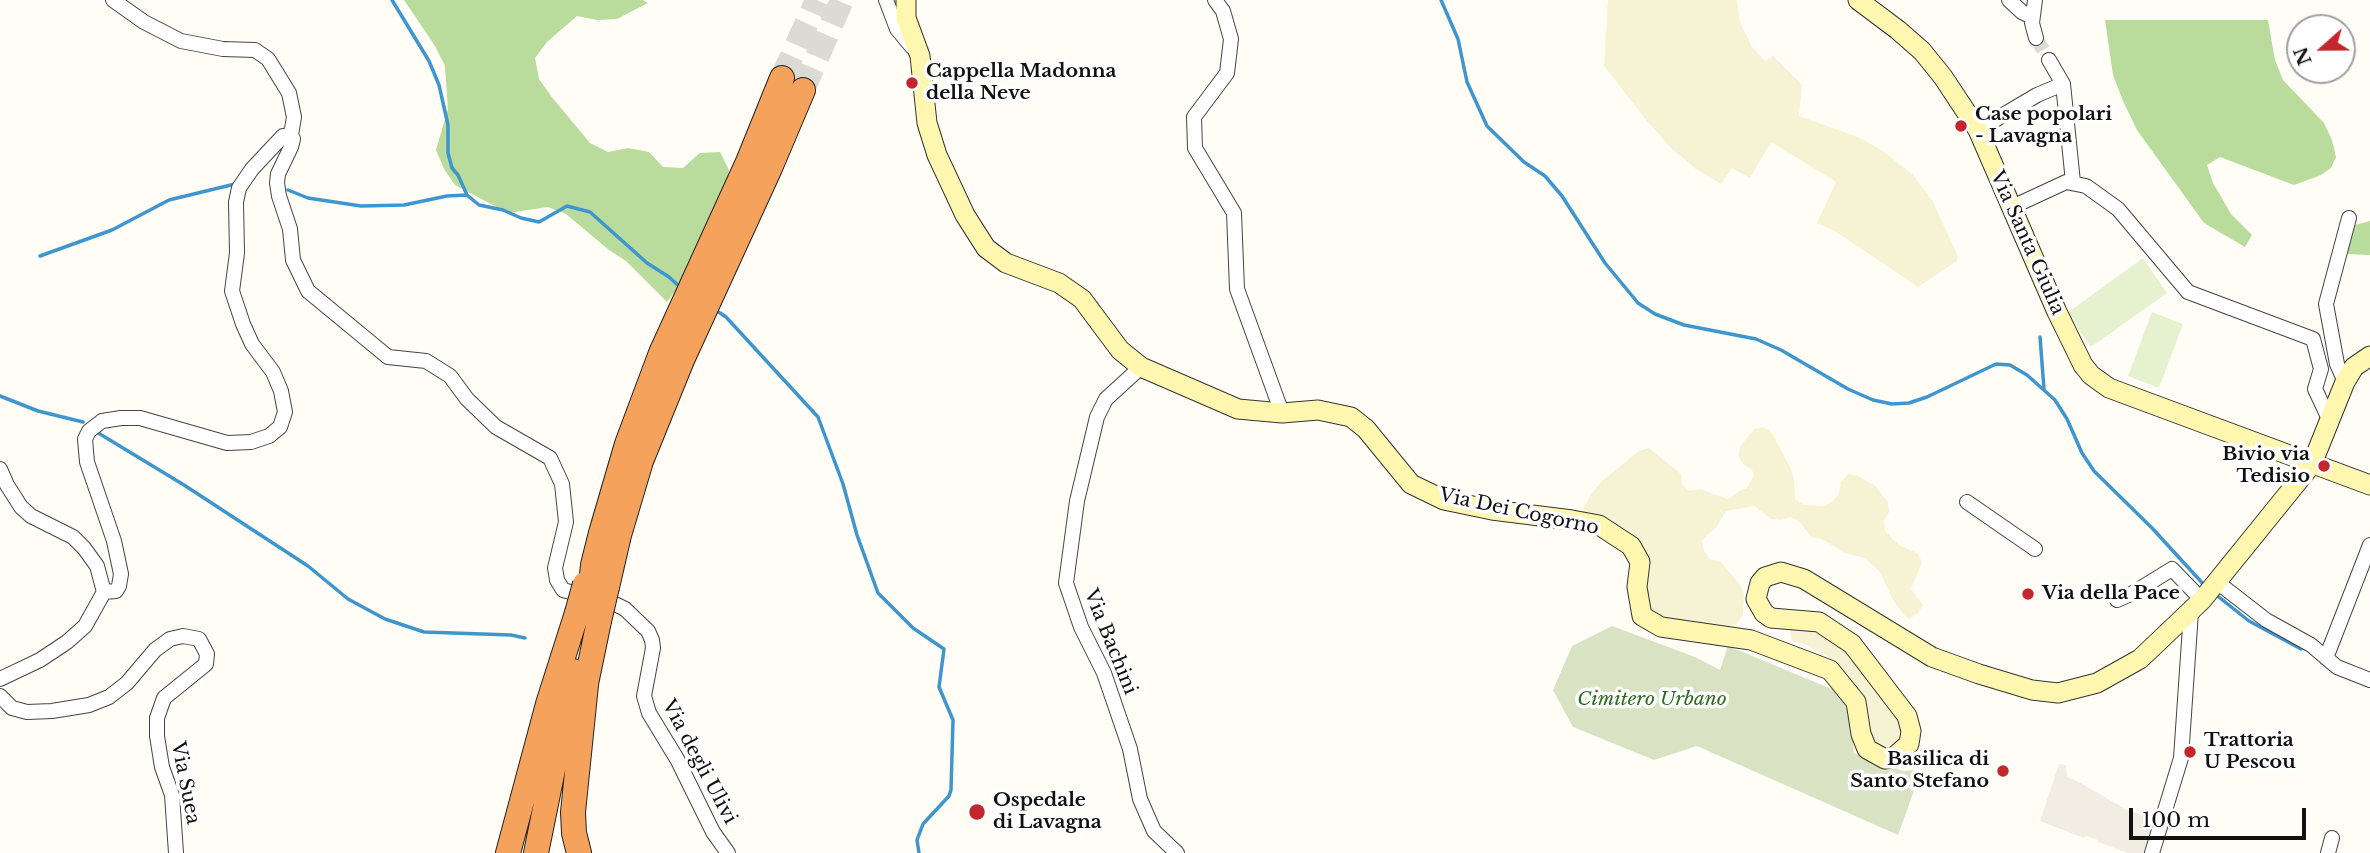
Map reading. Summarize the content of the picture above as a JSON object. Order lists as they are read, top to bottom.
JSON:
{
  "streets": {
    "street": [
      "Via Santa Giulia",
      "Via Dei Cogorno",
      "Via Bachini",
      "Via degli Ulivi",
      "Via Suea"
    ]
  },
  "crossings": [
    ["Via Dei Cogorno", "Via Bachini"]
  ],
  "parks": ["Cimitero Urbano"],
  "places": [
    "Cappella Madonna della Neve",
    "Case popolari - Lavagna",
    "Bivio via Tedisio",
    "Via della Pace",
    "Trattoria U Pescou",
    "Basilica di Santo Stefano",
    "Ospedale di Lavagna"
  ],
  "scale_bar": "100 m",
  "north": "left"
}
